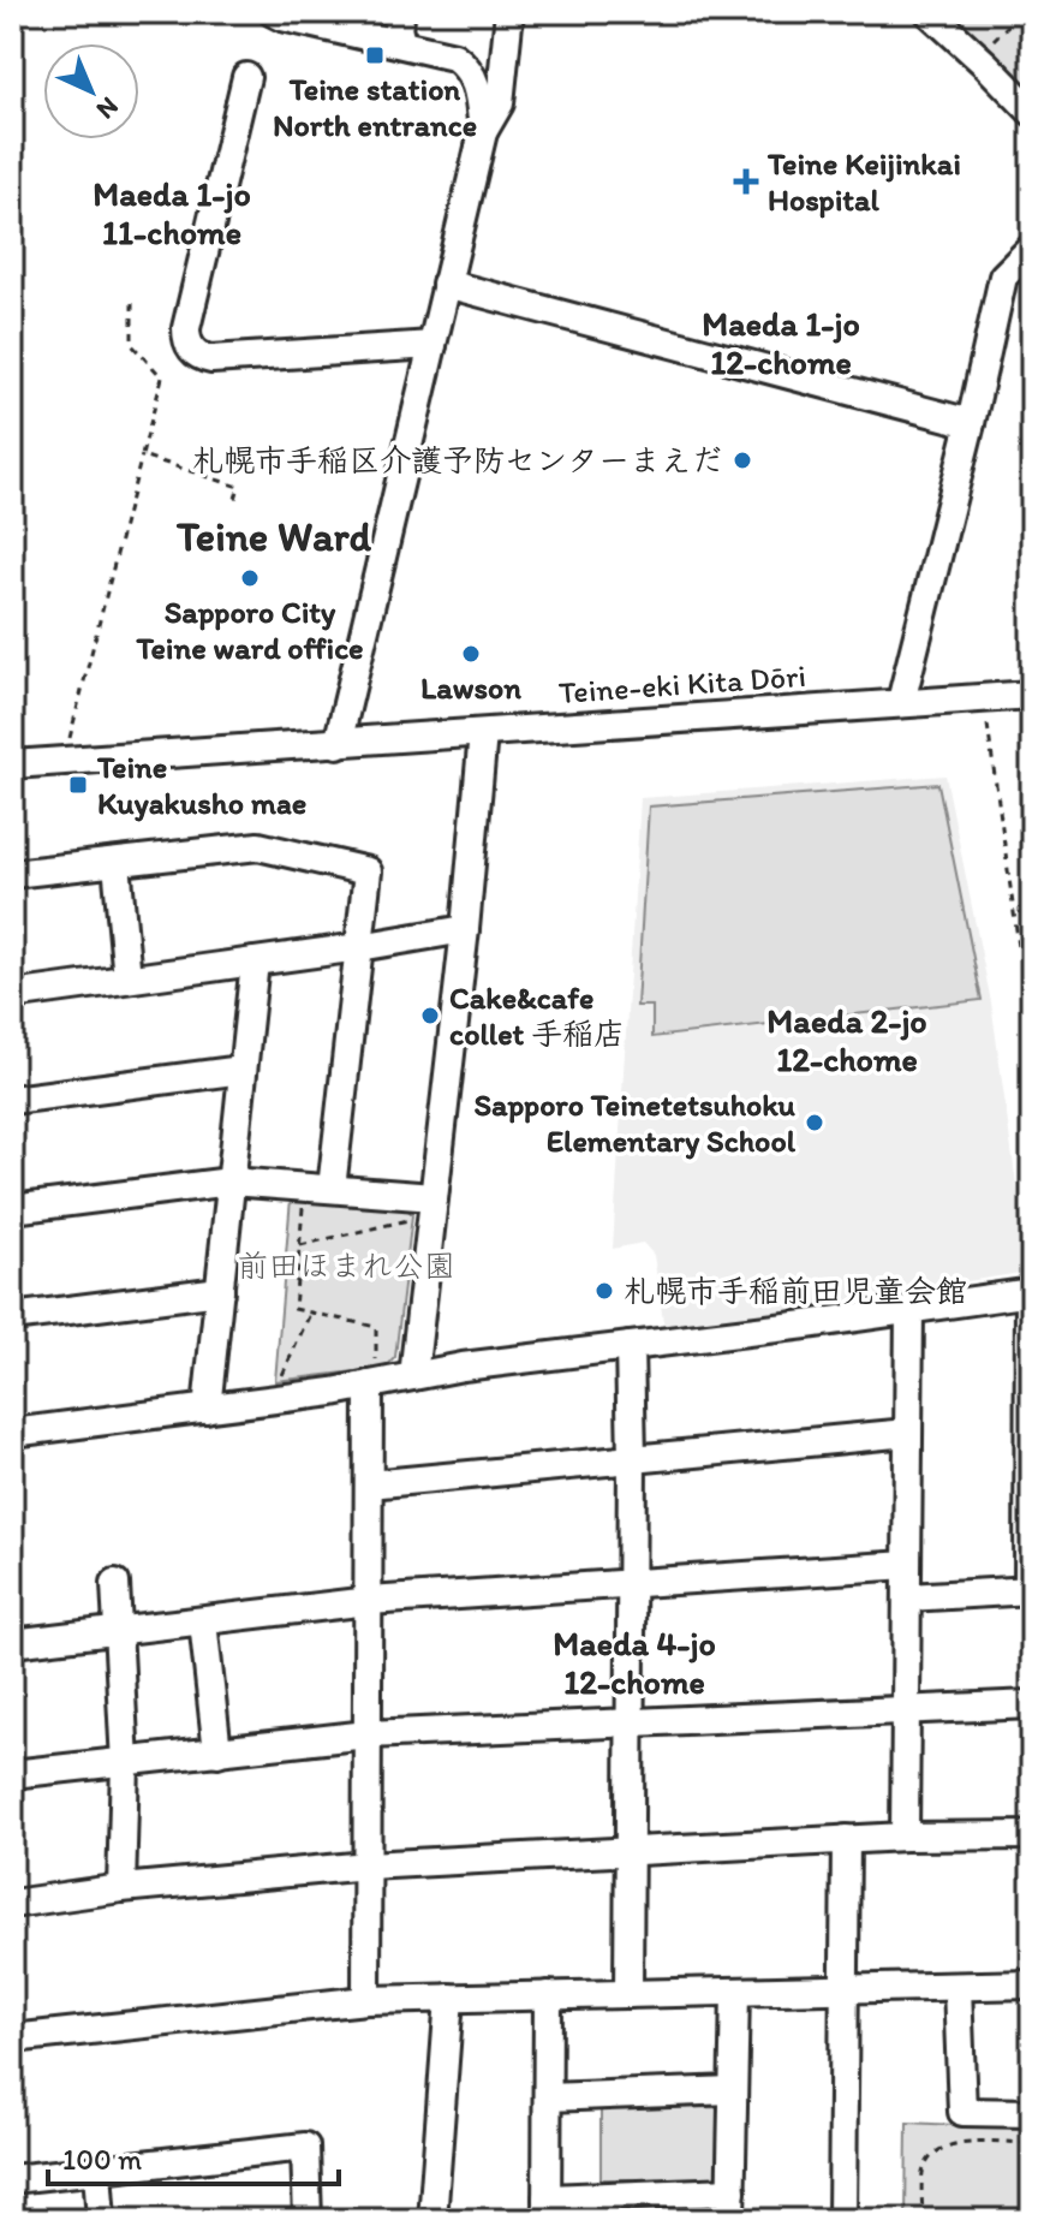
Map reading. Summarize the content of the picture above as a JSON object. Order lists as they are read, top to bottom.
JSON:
{
  "streets": {
    "street": ["Teine-eki Kita Dōri"]
  },
  "districts": [
    "Maeda 1-jo 11-chome",
    "Maeda 1-jo 12-chome",
    "Teine Ward",
    "Maeda 2-jo 12-chome",
    "Maeda 4-jo 12-chome"
  ],
  "parks": ["前田ほまれ公園"],
  "places": {
    "transit": ["Teine station North entrance", "Teine Kuyakusho mae"],
    "health": ["Teine Keijinkai Hospital"],
    "other": [
      "札幌市手稲区介護予防センターまえだ",
      "Sapporo City Teine ward office",
      "Lawson",
      "Cake&cafe collet 手稲店",
      "Sapporo Teinetetsuhoku Elementary School",
      "札幌市手稲前田児童会館"
    ]
  },
  "scale_bar": "100 m",
  "north": "bottom right"
}
